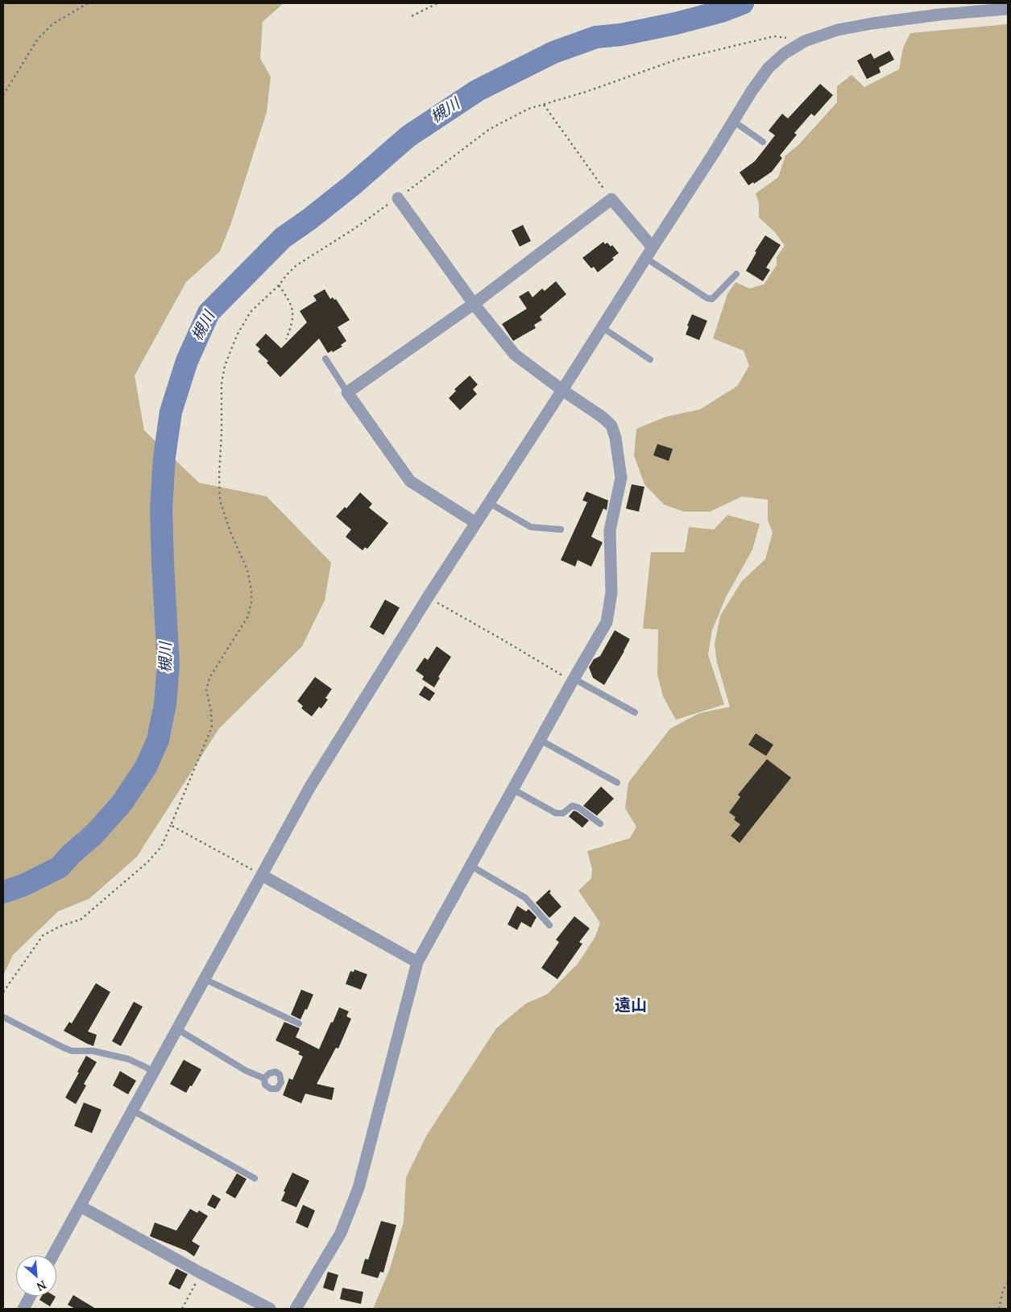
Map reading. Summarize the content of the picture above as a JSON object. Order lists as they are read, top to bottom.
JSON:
{
  "districts": ["遠山"],
  "water": ["槻川"],
  "north": "bottom right"
}
